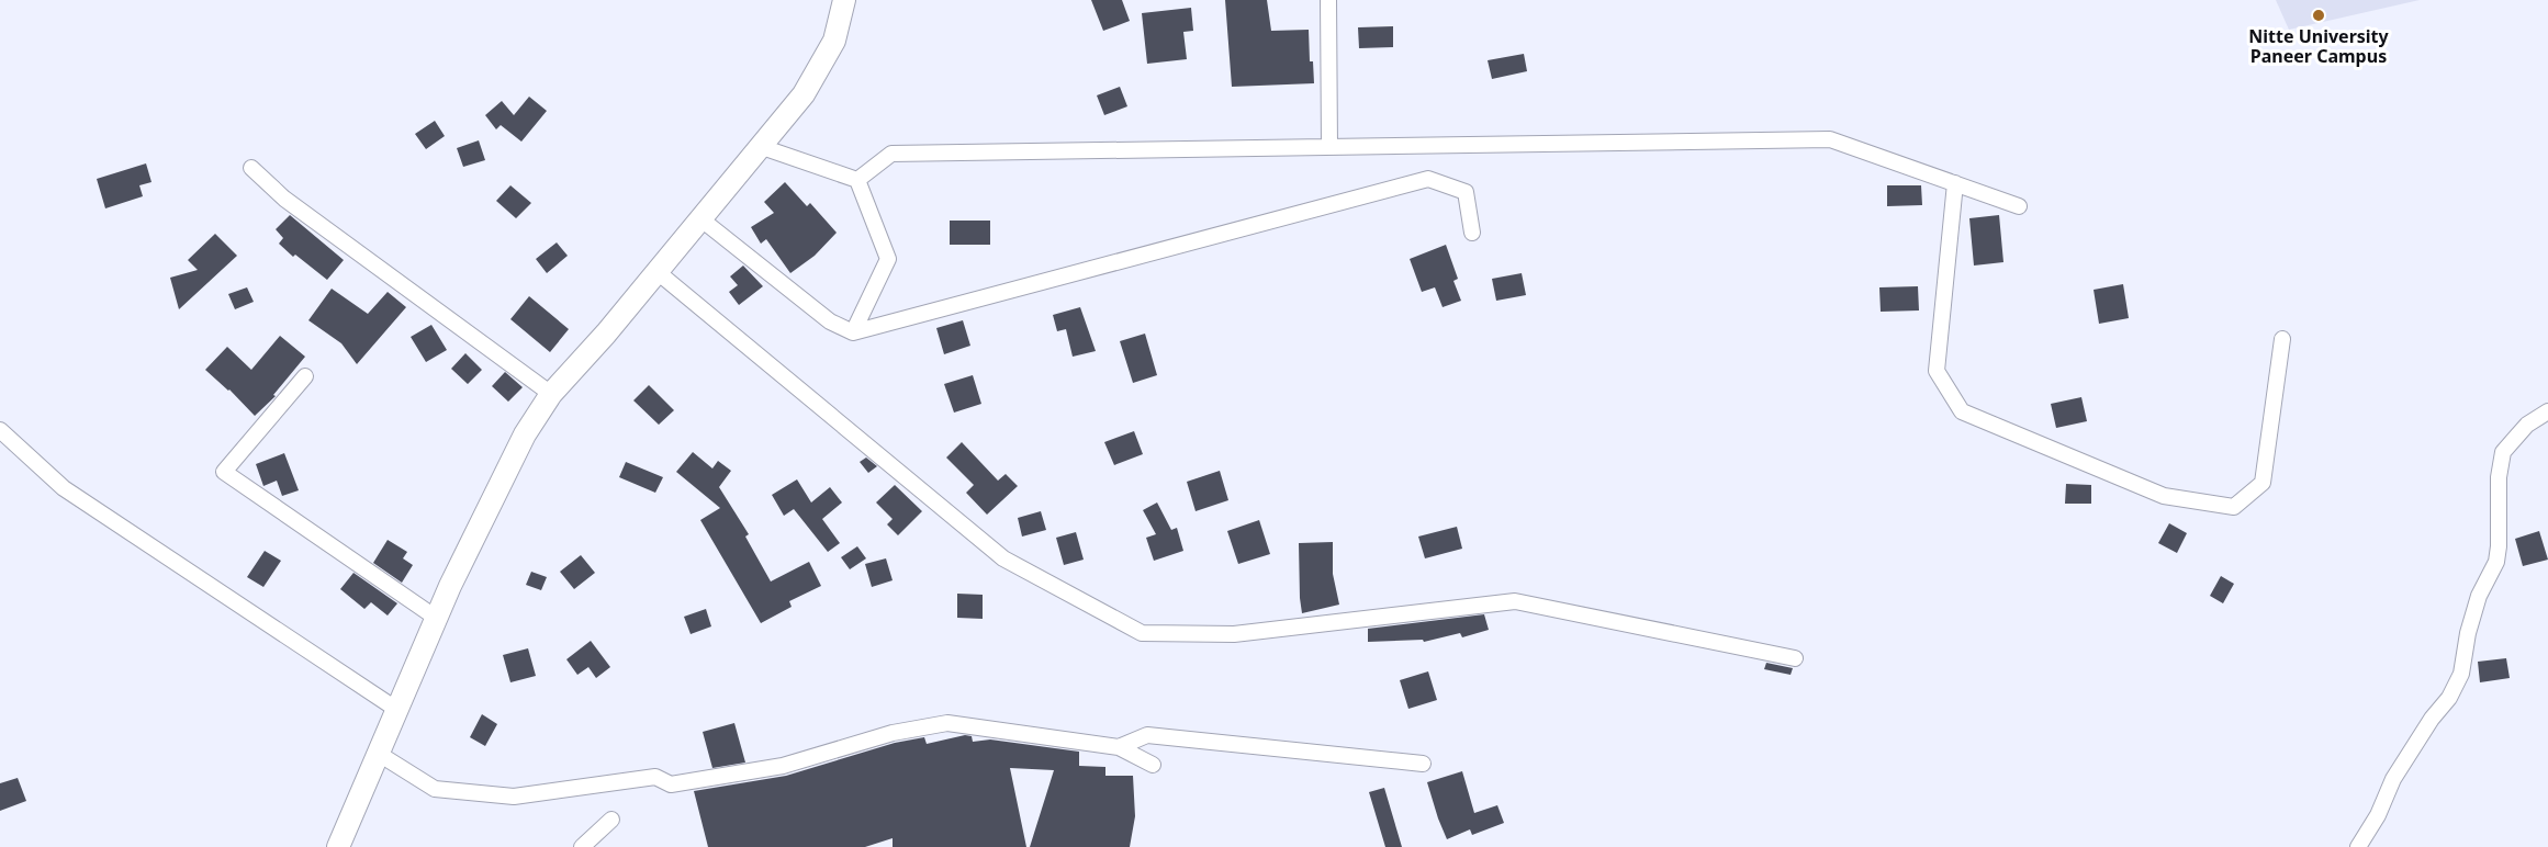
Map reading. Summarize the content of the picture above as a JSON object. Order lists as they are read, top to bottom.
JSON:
{
  "places": ["Nitte University Paneer Campus"]
}
